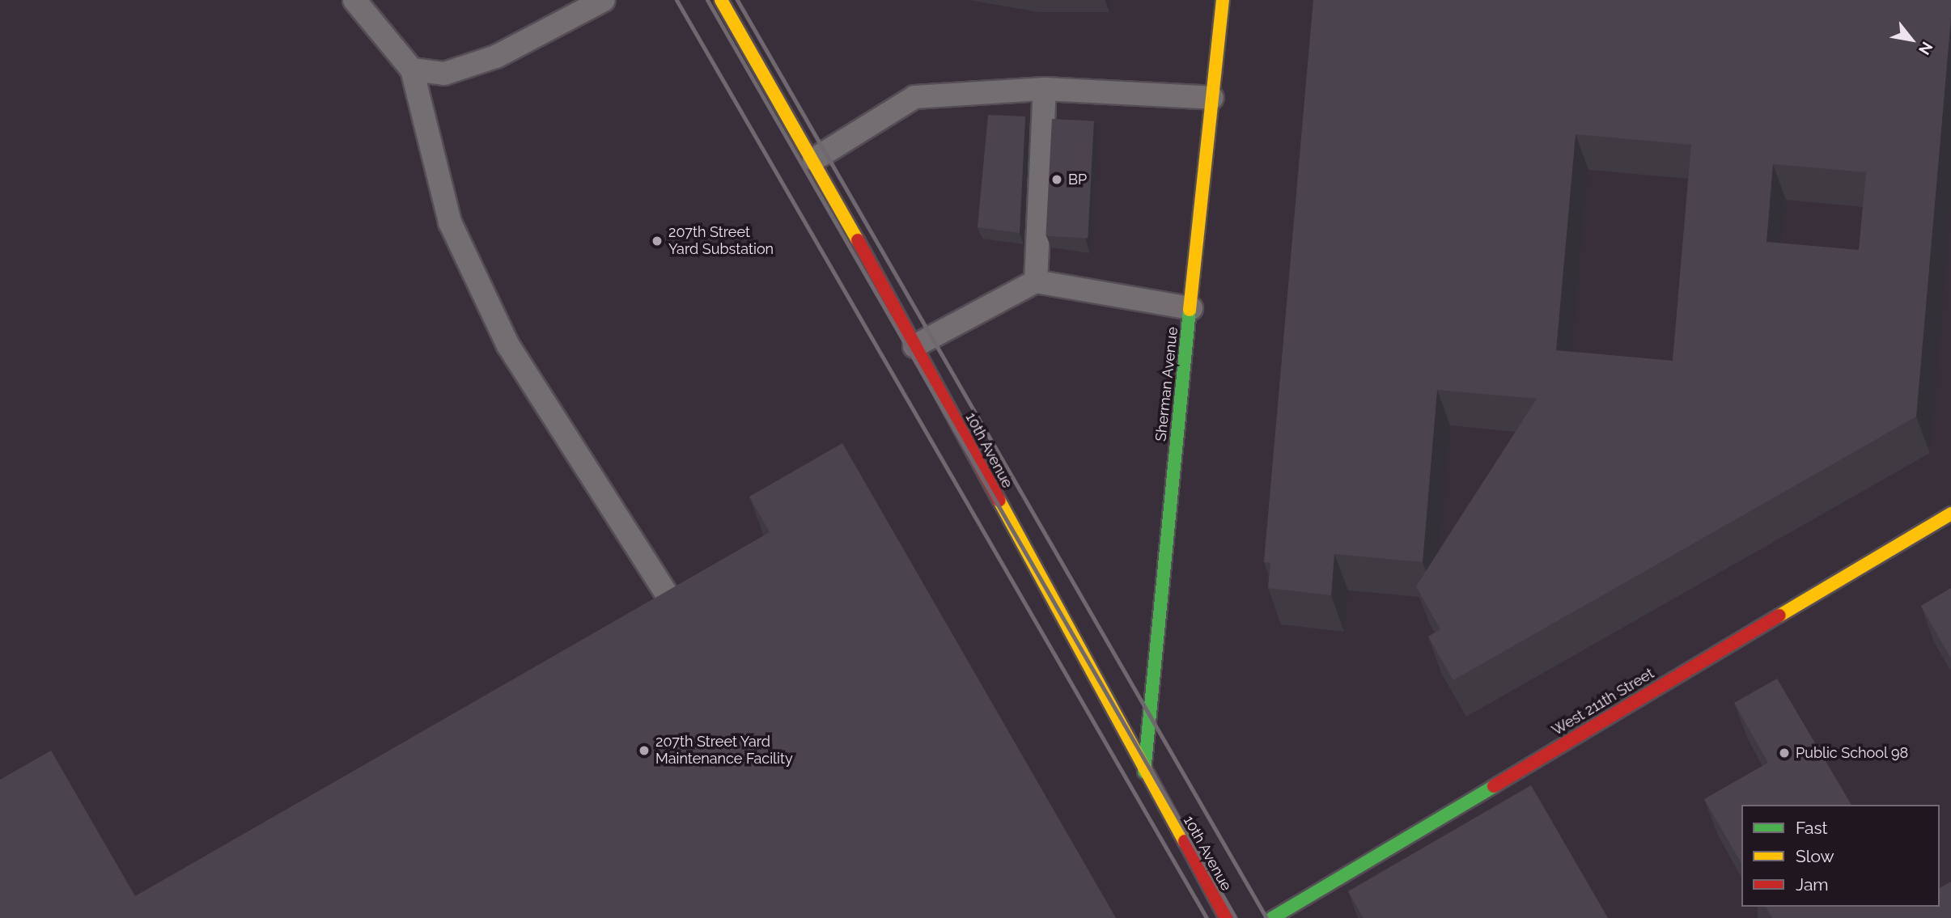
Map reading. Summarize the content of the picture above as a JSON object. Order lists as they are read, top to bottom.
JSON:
{
  "streets": {
    "main road": ["Sherman Avenue", "10th Avenue", "West 211th Street"]
  },
  "crossings": [
    ["Sherman Avenue", "10th Avenue"]
  ],
  "places": [
    "BP",
    "207th Street Yard Substation",
    "207th Street Yard Maintenance Facility",
    "Public School 98"
  ],
  "legend": ["Fast", "Slow", "Jam"],
  "north": "bottom right"
}
